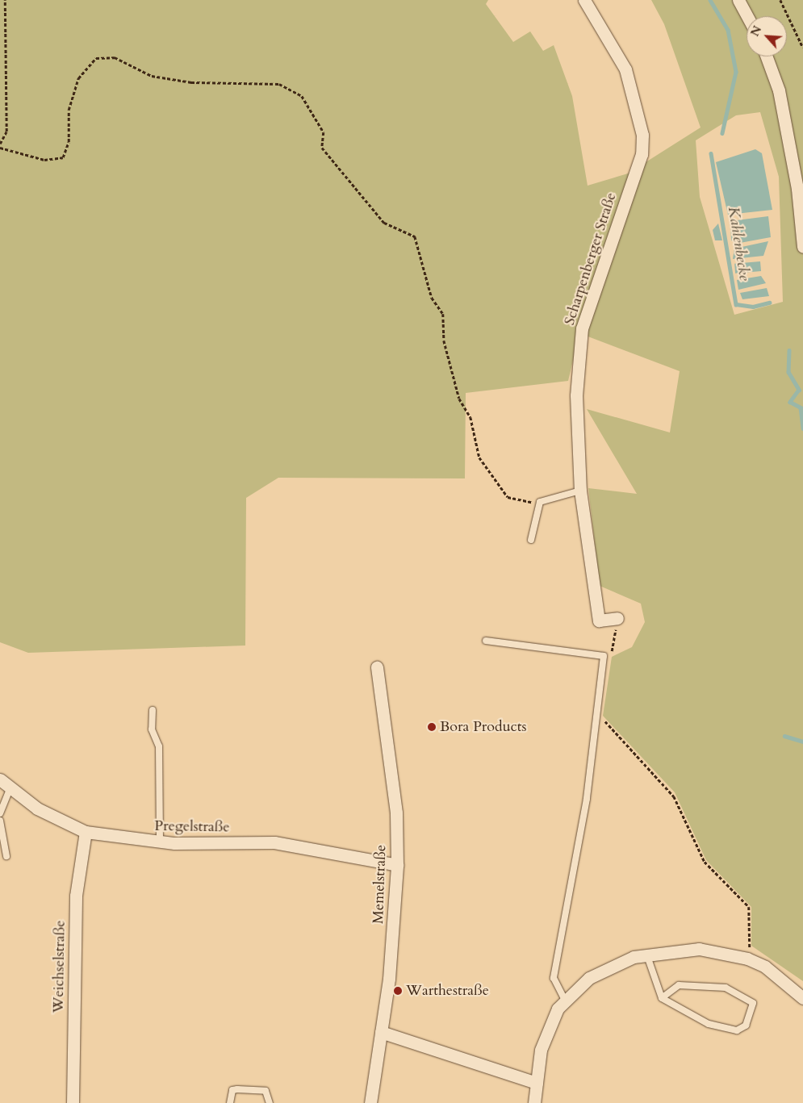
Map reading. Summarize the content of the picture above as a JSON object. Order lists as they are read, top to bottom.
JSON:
{
  "streets": {
    "street": [
      "Scharpenberger Straße",
      "Pregelstraße",
      "Memelstraße",
      "Weichselstraße"
    ]
  },
  "crossings": [
    ["Pregelstraße", "Memelstraße"],
    ["Pregelstraße", "Weichselstraße"]
  ],
  "water": ["Kahlenbecke"],
  "places": ["Bora Products", "Warthestraße"],
  "north": "top left"
}
